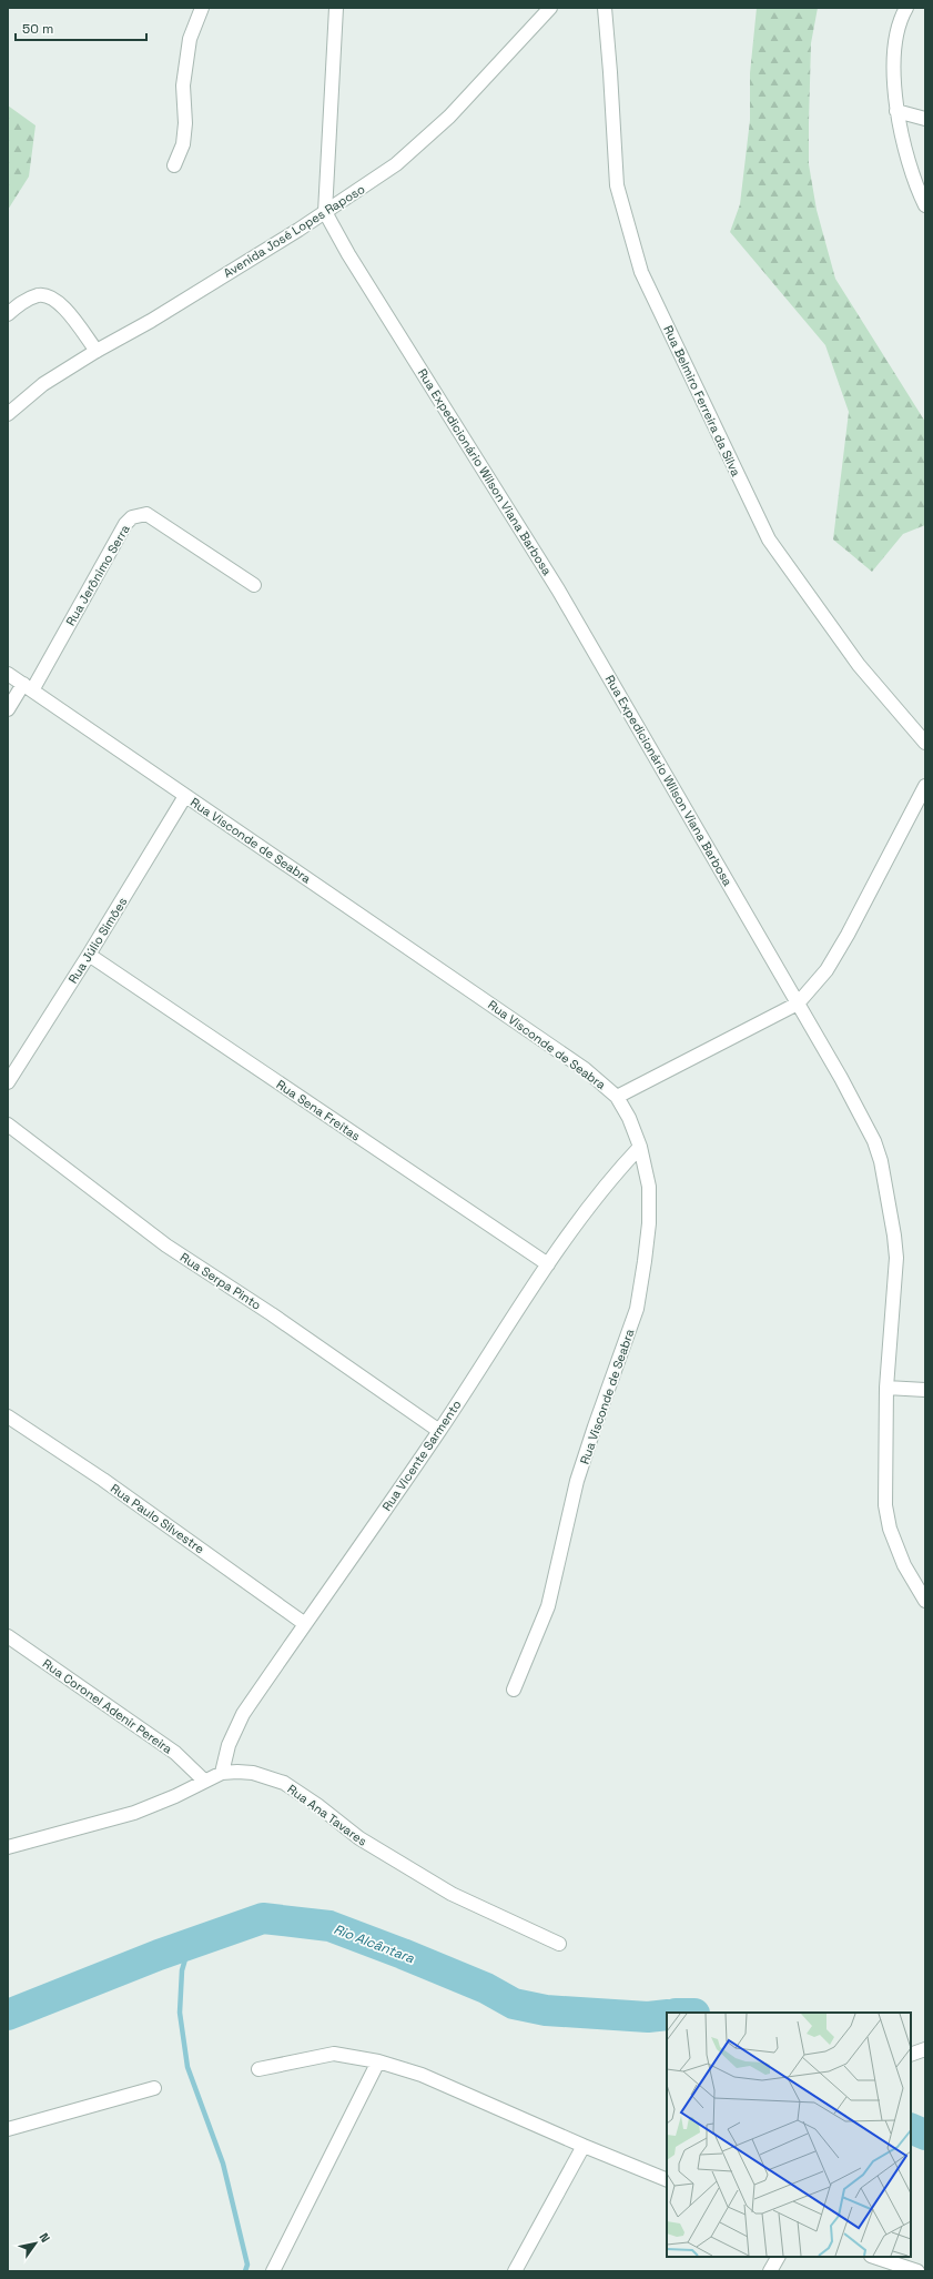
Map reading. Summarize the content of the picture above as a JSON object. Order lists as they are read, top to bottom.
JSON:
{
  "streets": {
    "street": [
      "Avenida José Lopes Raposo",
      "Rua Belmiro Ferreira da Silva",
      "Rua Expedicionário Wilson Viana Barbosa",
      "Rua Jerônimo Serra",
      "Rua Visconde de Seabra",
      "Rua Júlio Simões",
      "Rua Sena Freitas",
      "Rua Serpa Pinto",
      "Rua Vicente Sarmento",
      "Rua Paulo Silvestre",
      "Rua Coronel Adenir Pereira",
      "Rua Ana Tavares"
    ]
  },
  "crossings": [
    ["Avenida José Lopes Raposo", "Rua Expedicionário Wilson Viana Barbosa"],
    ["Rua Jerônimo Serra", "Rua Visconde de Seabra"],
    ["Rua Visconde de Seabra", "Rua Júlio Simões"],
    ["Rua Visconde de Seabra", "Rua Vicente Sarmento"],
    ["Rua Júlio Simões", "Rua Sena Freitas"],
    ["Rua Sena Freitas", "Rua Vicente Sarmento"],
    ["Rua Serpa Pinto", "Rua Vicente Sarmento"],
    ["Rua Vicente Sarmento", "Rua Paulo Silvestre"],
    ["Rua Vicente Sarmento", "Rua Ana Tavares"],
    ["Rua Coronel Adenir Pereira", "Rua Ana Tavares"]
  ],
  "water": ["Rio Alcântara"],
  "scale_bar": "50 m",
  "north": "top right"
}
